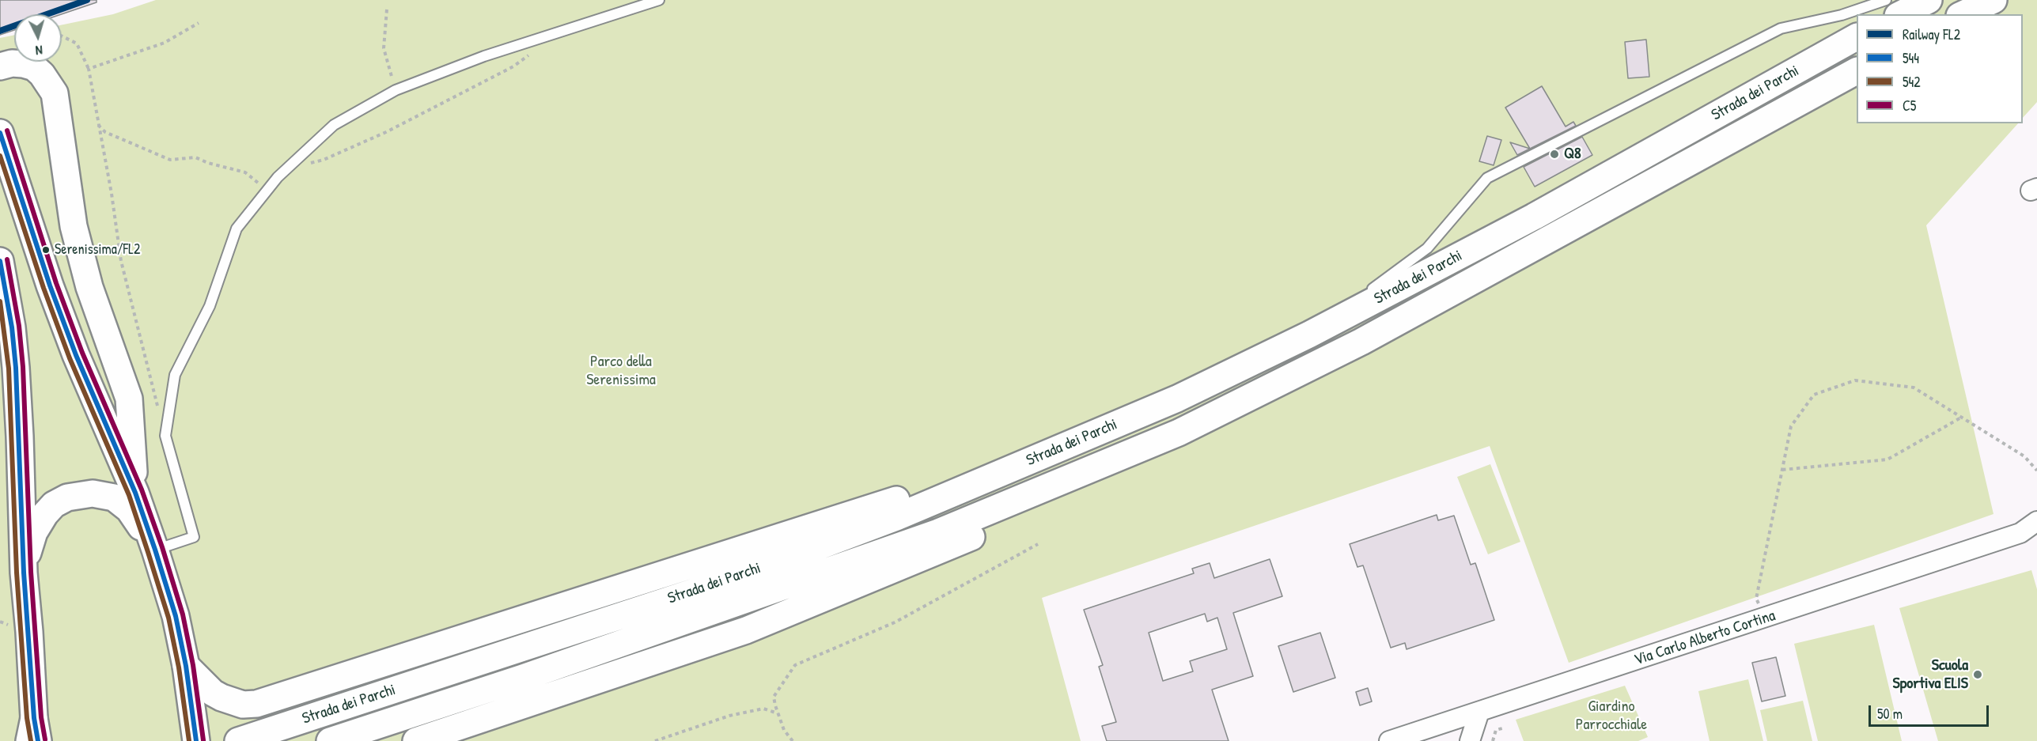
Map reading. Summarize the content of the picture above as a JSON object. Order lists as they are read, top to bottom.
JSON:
{
  "streets": {
    "main road": ["Strada dei Parchi"],
    "street": ["Via Carlo Alberto Cortina"]
  },
  "parks": ["Parco della Serenissima", "Giardino Parrocchiale"],
  "places": ["Q8", "Serenissima/FL2", "Scuola Sportiva ELIS"],
  "lines": [
    "rail line FL2",
    "transit line C5",
    "transit line 544",
    "transit line 542"
  ],
  "legend": [
    "Railway FL2",
    "544",
    "542",
    "C5"
  ],
  "scale_bar": "50 m",
  "north": "bottom"
}
